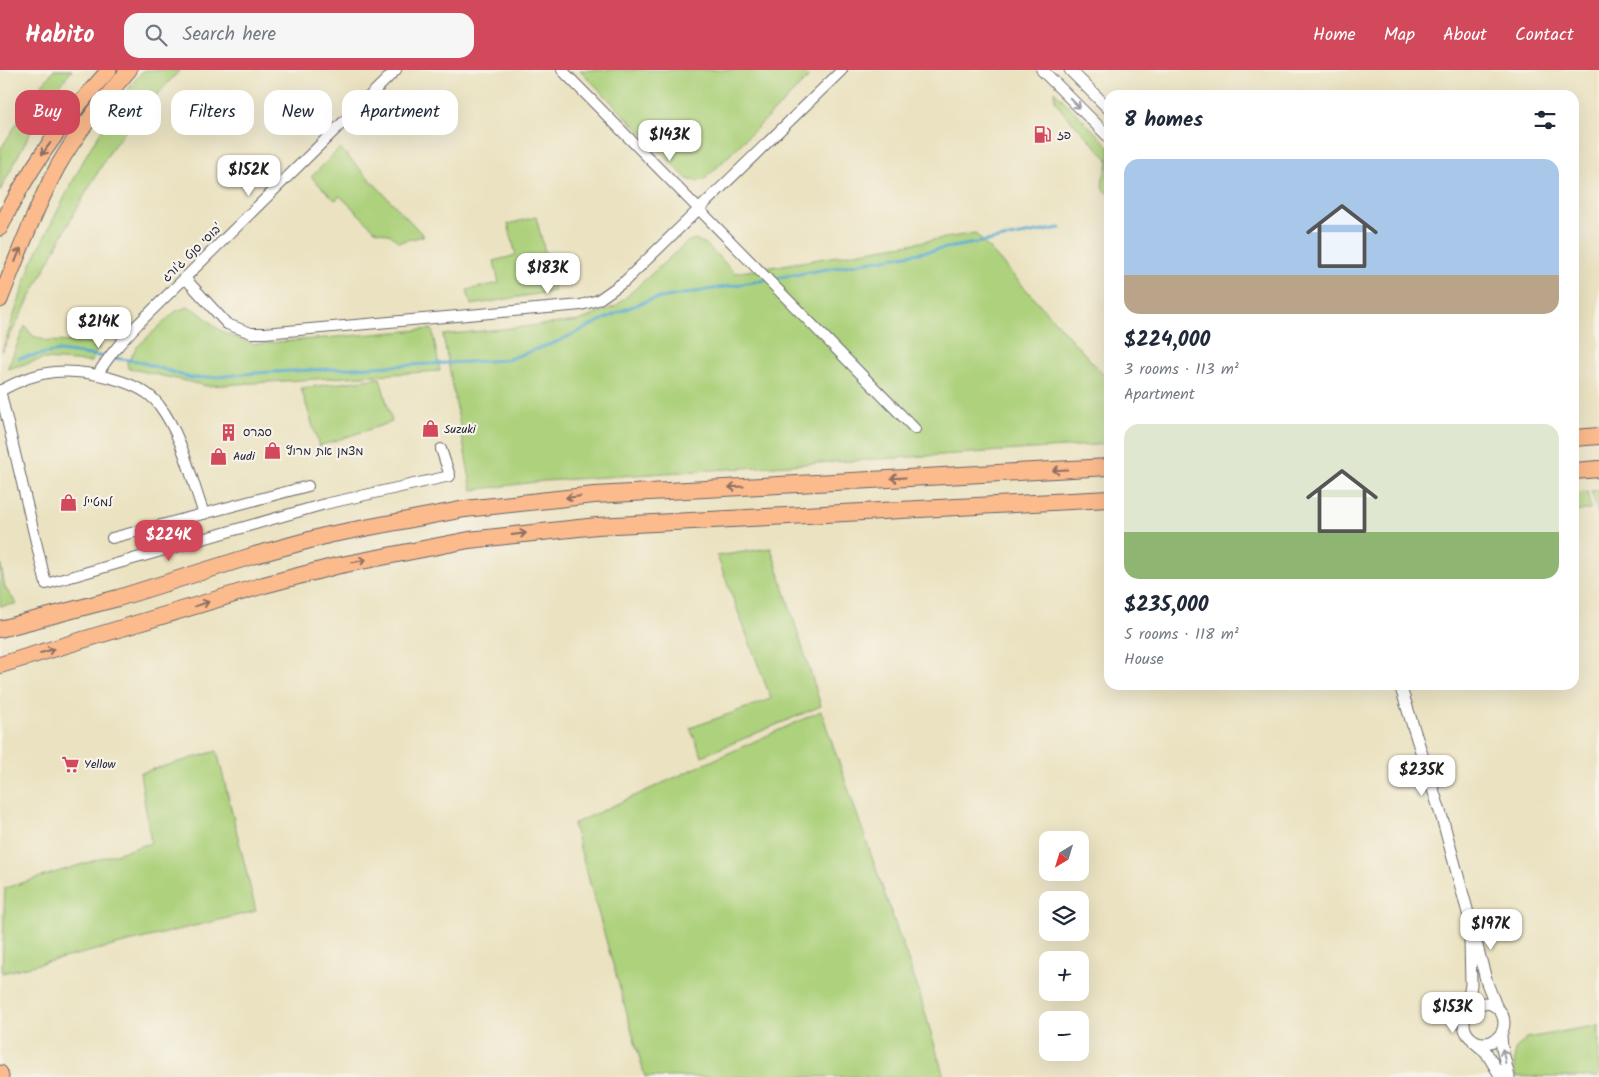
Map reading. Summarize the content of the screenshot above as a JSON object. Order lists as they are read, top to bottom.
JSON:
{
  "streets": {
    "street": ["בוסי סנט ג'ורג'"]
  },
  "places": {
    "fuel station": ["פז"],
    "shop": [
      "Suzuki",
      "מצמן את מרוץ",
      "Audi",
      "למטייל"
    ],
    "building": ["סברס"],
    "supermarket": ["Yellow"]
  },
  "north": "bottom left",
  "page": {
    "header": "Habito",
    "search": "Search here",
    "nav": [
      "Home",
      "Map",
      "About",
      "Contact"
    ],
    "chip": [
      "Buy",
      "Rent",
      "Filters",
      "New",
      "Apartment"
    ],
    "heading": "8 homes",
    "price": [
      "$143K",
      "$152K",
      "$183K",
      "$214K",
      "$224K",
      "$235K",
      "$197K",
      "$153K"
    ],
    "list": [
      {
        "name": "$224,000",
        "note": "3 rooms · 113 m² · Apartment"
      },
      {
        "name": "$235,000",
        "note": "5 rooms · 118 m² · House"
      }
    ],
    "map_buttons": ["+", "−"]
  }
}
